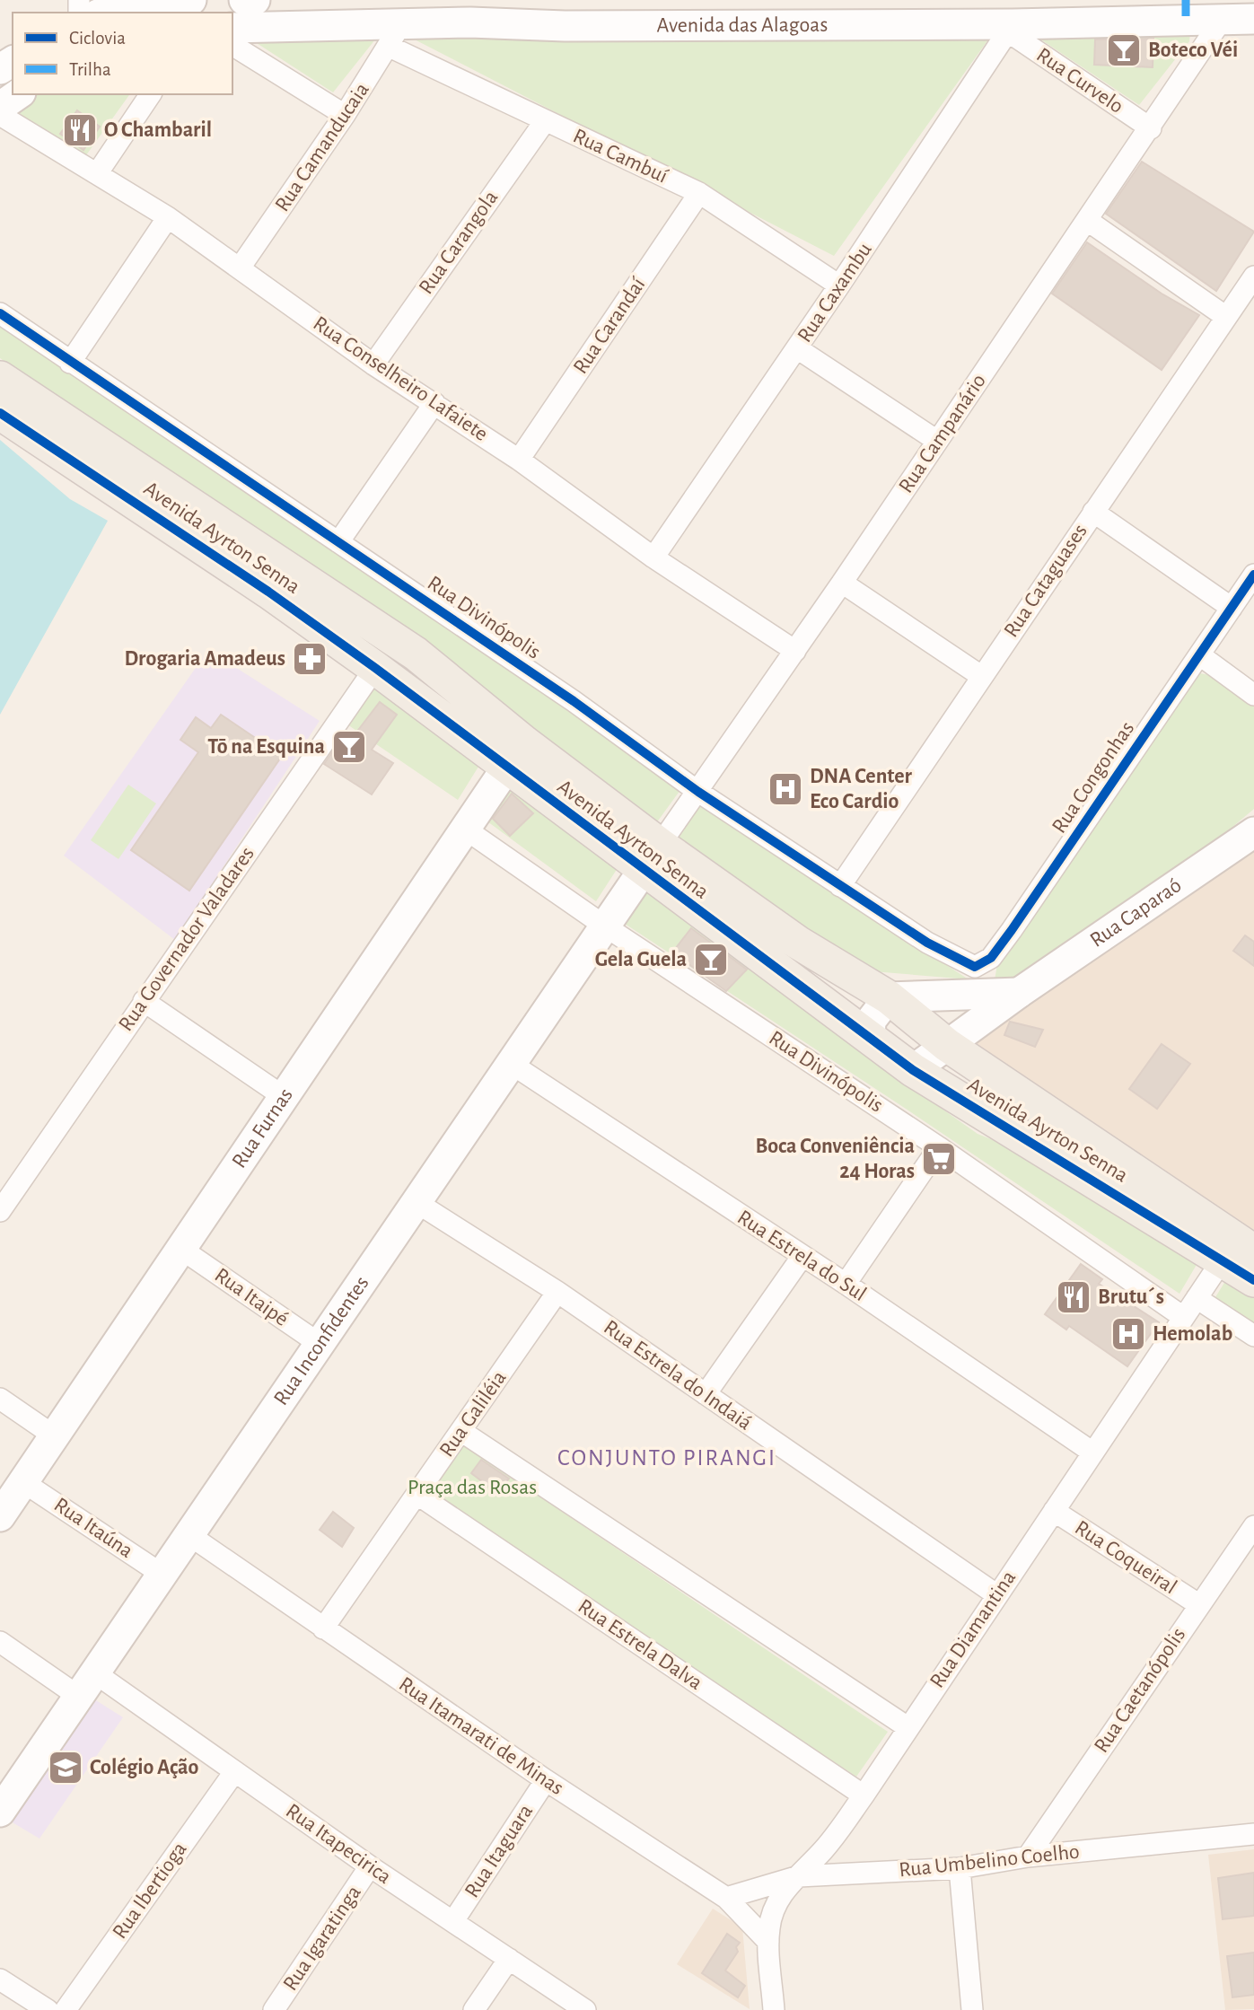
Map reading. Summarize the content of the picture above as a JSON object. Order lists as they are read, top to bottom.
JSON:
{
  "streets": {
    "main road": ["Avenida Ayrton Senna"],
    "street": [
      "Avenida das Alagoas",
      "Rua Curvelo",
      "Rua Camanducaia",
      "Rua Cambuí",
      "Rua Carangola",
      "Rua Caxambu",
      "Rua Carandaí",
      "Rua Conselheiro Lafaiete",
      "Rua Campanário",
      "Rua Cataguases",
      "Rua Divinópolis",
      "Rua Congonhas",
      "Rua Caparaó",
      "Rua Governador Valadares",
      "Rua Furnas",
      "Rua Estrela do Sul",
      "Rua Itaipé",
      "Rua Inconfidentes",
      "Rua Estrela do Indaiá",
      "Rua Galiléia",
      "Rua Itaúna",
      "Rua Coqueiral",
      "Rua Diamantina",
      "Rua Estrela Dalva",
      "Rua Caetanópolis",
      "Rua Itamarati de Minas",
      "Rua Itapecirica",
      "Rua Itaguara",
      "Rua Umbelino Coelho",
      "Rua Ibertioga",
      "Rua Igaratinga"
    ]
  },
  "crossings": [
    ["Avenida das Alagoas", "Rua Curvelo"],
    ["Avenida das Alagoas", "Rua Camanducaia"],
    ["Avenida das Alagoas", "Rua Cambuí"],
    ["Avenida das Alagoas", "Rua Caxambu"],
    ["Avenida das Alagoas", "Rua Campanário"],
    ["Rua Curvelo", "Rua Caxambu"],
    ["Rua Curvelo", "Rua Campanário"],
    ["Rua Camanducaia", "Rua Cambuí"],
    ["Rua Camanducaia", "Rua Conselheiro Lafaiete"],
    ["Rua Cambuí", "Rua Carangola"],
    ["Rua Cambuí", "Rua Caxambu"],
    ["Rua Cambuí", "Rua Carandaí"],
    ["Rua Carangola", "Rua Conselheiro Lafaiete"],
    ["Rua Caxambu", "Rua Conselheiro Lafaiete"],
    ["Rua Carandaí", "Rua Conselheiro Lafaiete"],
    ["Rua Conselheiro Lafaiete", "Rua Campanário"],
    ["Rua Campanário", "Avenida Ayrton Senna"],
    ["Rua Campanário", "Rua Divinópolis"],
    ["Rua Campanário", "Rua Inconfidentes"],
    ["Avenida Ayrton Senna", "Rua Caparaó"],
    ["Avenida Ayrton Senna", "Rua Governador Valadares"],
    ["Avenida Ayrton Senna", "Rua Furnas"],
    ["Avenida Ayrton Senna", "Rua Inconfidentes"],
    ["Avenida Ayrton Senna", "Rua Diamantina"],
    ["Rua Cataguases", "Rua Divinópolis"],
    ["Rua Divinópolis", "Rua Congonhas"],
    ["Rua Divinópolis", "Rua Furnas"],
    ["Rua Divinópolis", "Rua Inconfidentes"],
    ["Rua Divinópolis", "Rua Diamantina"],
    ["Rua Furnas", "Rua Itaipé"],
    ["Rua Furnas", "Rua Itaúna"],
    ["Rua Estrela do Sul", "Rua Inconfidentes"],
    ["Rua Estrela do Sul", "Rua Diamantina"],
    ["Rua Itaipé", "Rua Inconfidentes"],
    ["Rua Inconfidentes", "Rua Estrela do Indaiá"],
    ["Rua Inconfidentes", "Rua Itaúna"],
    ["Rua Inconfidentes", "Rua Itamarati de Minas"],
    ["Rua Inconfidentes", "Rua Itapecirica"],
    ["Rua Estrela do Indaiá", "Rua Galiléia"],
    ["Rua Estrela do Indaiá", "Rua Diamantina"],
    ["Rua Galiléia", "Rua Estrela Dalva"],
    ["Rua Galiléia", "Rua Itamarati de Minas"],
    ["Rua Coqueiral", "Rua Diamantina"],
    ["Rua Coqueiral", "Rua Caetanópolis"],
    ["Rua Diamantina", "Rua Estrela Dalva"],
    ["Rua Diamantina", "Rua Itamarati de Minas"],
    ["Rua Diamantina", "Rua Umbelino Coelho"],
    ["Rua Caetanópolis", "Rua Umbelino Coelho"],
    ["Rua Itamarati de Minas", "Rua Itaguara"],
    ["Rua Itamarati de Minas", "Rua Umbelino Coelho"],
    ["Rua Itapecirica", "Rua Itaguara"],
    ["Rua Itapecirica", "Rua Ibertioga"],
    ["Rua Itapecirica", "Rua Igaratinga"]
  ],
  "districts": ["CONJUNTO PIRANGI"],
  "parks": ["Praça das Rosas"],
  "places": {
    "bar": ["Boteco Véi", "Tō na Esquina", "Gela Guela"],
    "restaurant": ["O Chambaril", "Brutu´s"],
    "pharmacy": ["Drogaria Amadeus"],
    "hospital": ["DNA Center Eco Cardio", "Hemolab"],
    "supermarket": ["Boca Conveniência 24 Horas"],
    "school or university": ["Colégio Ação"]
  },
  "legend": ["Ciclovia", "Trilha"]
}
